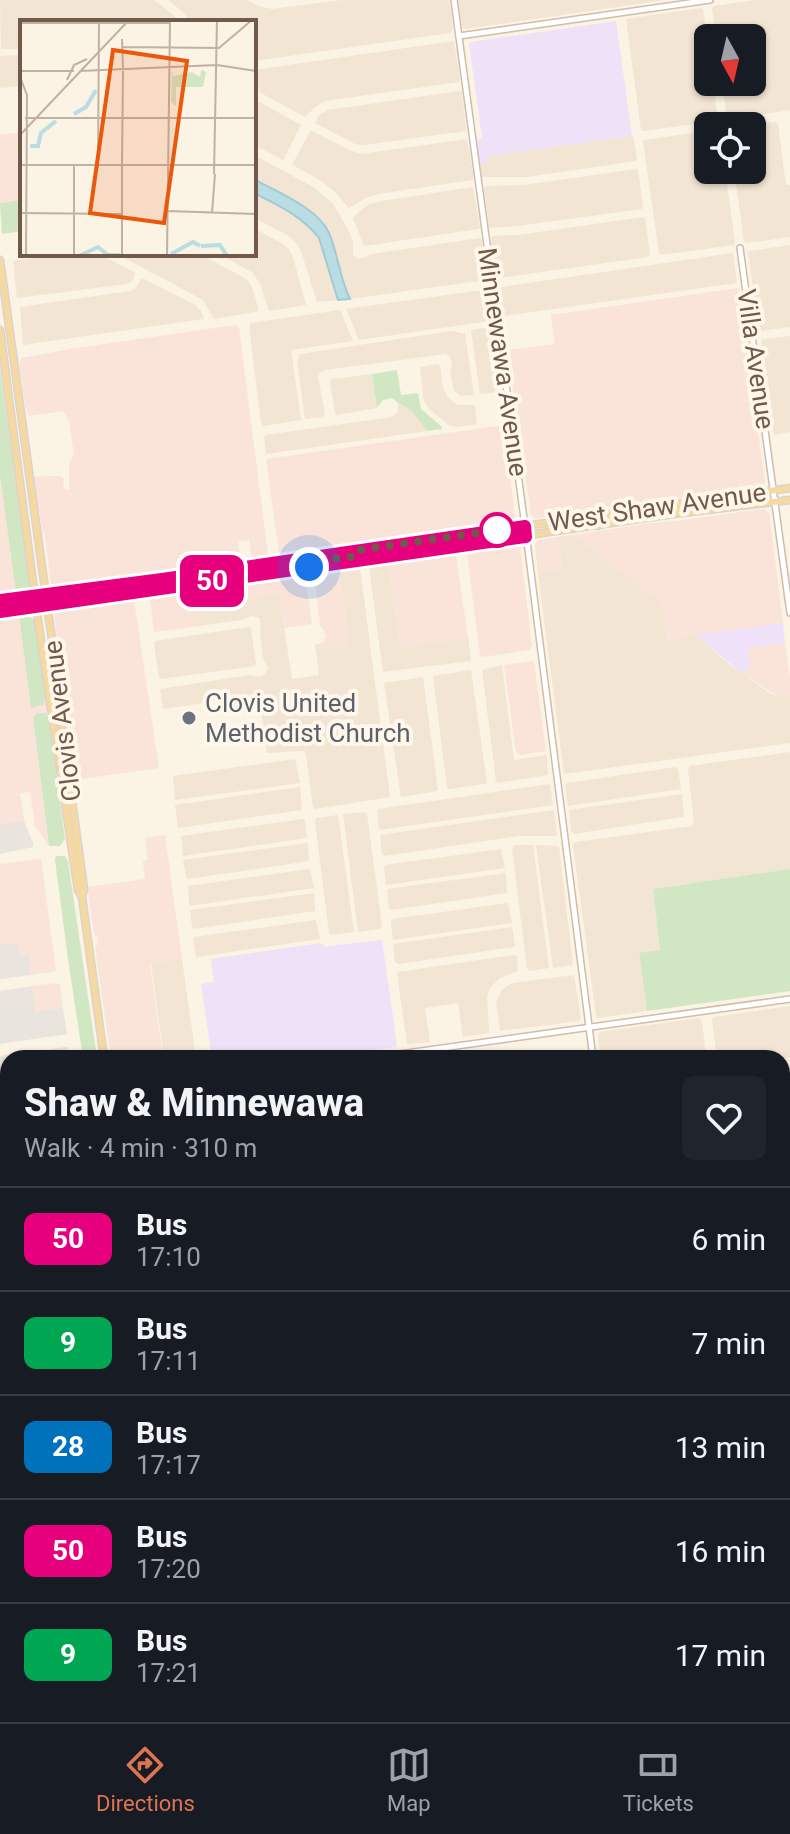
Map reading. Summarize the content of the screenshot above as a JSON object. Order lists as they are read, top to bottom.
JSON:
{
  "streets": {
    "main road": [
      "Villa Avenue",
      "Minnewawa Avenue",
      "West Shaw Avenue",
      "Clovis Avenue"
    ]
  },
  "crossings": [
    ["Villa Avenue", "West Shaw Avenue"],
    ["Minnewawa Avenue", "West Shaw Avenue"]
  ],
  "places": ["Clovis United Methodist Church"],
  "lines": ["bus line 50"],
  "north": "bottom",
  "page": {
    "on_map": "50",
    "heading": ["Shaw & Minnewawa", "Walk · 4 min · 310 m"],
    "list": [
      {
        "mark": "50",
        "name": "Bus",
        "note": "17:10",
        "value": "6 min"
      },
      {
        "mark": "9",
        "name": "Bus",
        "note": "17:11",
        "value": "7 min"
      },
      {
        "mark": "28",
        "name": "Bus",
        "note": "17:17",
        "value": "13 min"
      },
      {
        "mark": "50",
        "name": "Bus",
        "note": "17:20",
        "value": "16 min"
      },
      {
        "mark": "9",
        "name": "Bus",
        "note": "17:21",
        "value": "17 min"
      }
    ],
    "tabs": ["Directions", "Map", "Tickets"]
  }
}
